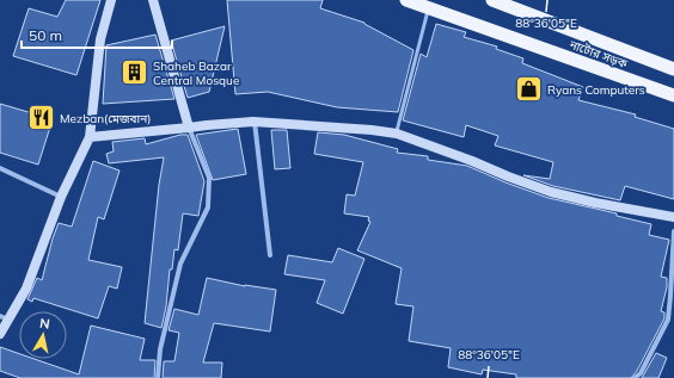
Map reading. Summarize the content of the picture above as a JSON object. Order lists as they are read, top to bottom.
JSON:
{
  "streets": {
    "highway": ["নাটোর সড়ক"]
  },
  "places": {
    "building": ["Shaheb Bazar Central Mosque"],
    "shop": ["Ryans Computers"],
    "restaurant": ["Mezban(মেজবান)"]
  },
  "scale_bar": "50 m",
  "north": "top",
  "coordinates": ["88°36'05\"E"]
}
